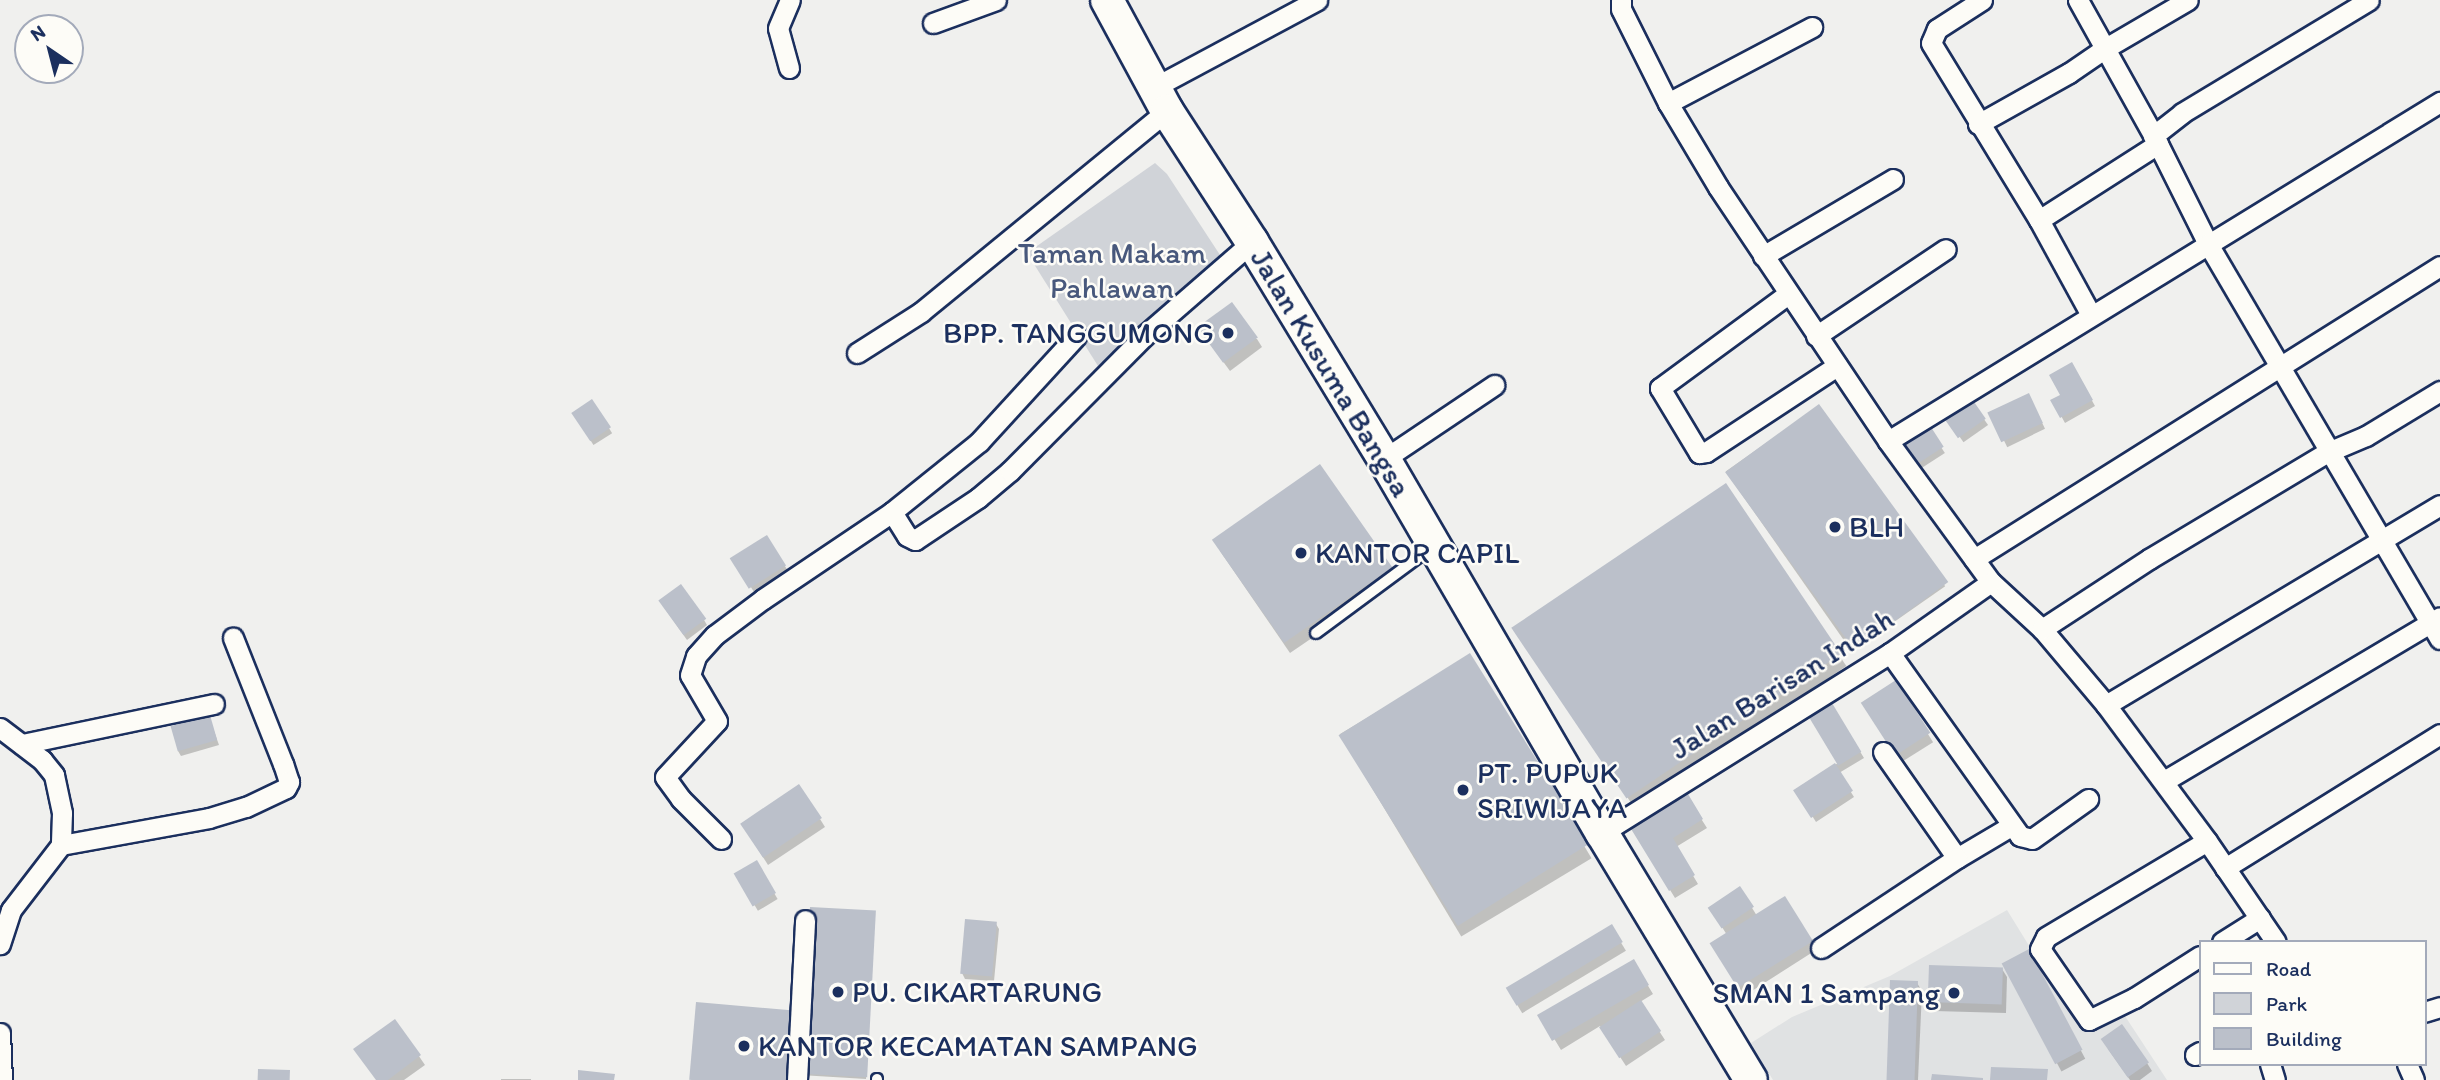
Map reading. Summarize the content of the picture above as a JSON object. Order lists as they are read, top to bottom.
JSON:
{
  "streets": {
    "main road": ["Jalan Kusuma Bangsa"],
    "street": ["Jalan Barisan Indah"]
  },
  "crossings": [
    ["Jalan Kusuma Bangsa", "Jalan Barisan Indah"]
  ],
  "parks": ["Taman Makam Pahlawan"],
  "places": [
    "BPP. TANGGUMONG",
    "BLH",
    "KANTOR CAPIL",
    "PT. PUPUK SRIWIJAYA",
    "PU. CIKARTARUNG",
    "SMAN 1 Sampang",
    "KANTOR KECAMATAN SAMPANG"
  ],
  "legend": ["Road", "Park", "Building"],
  "north": "top left"
}
